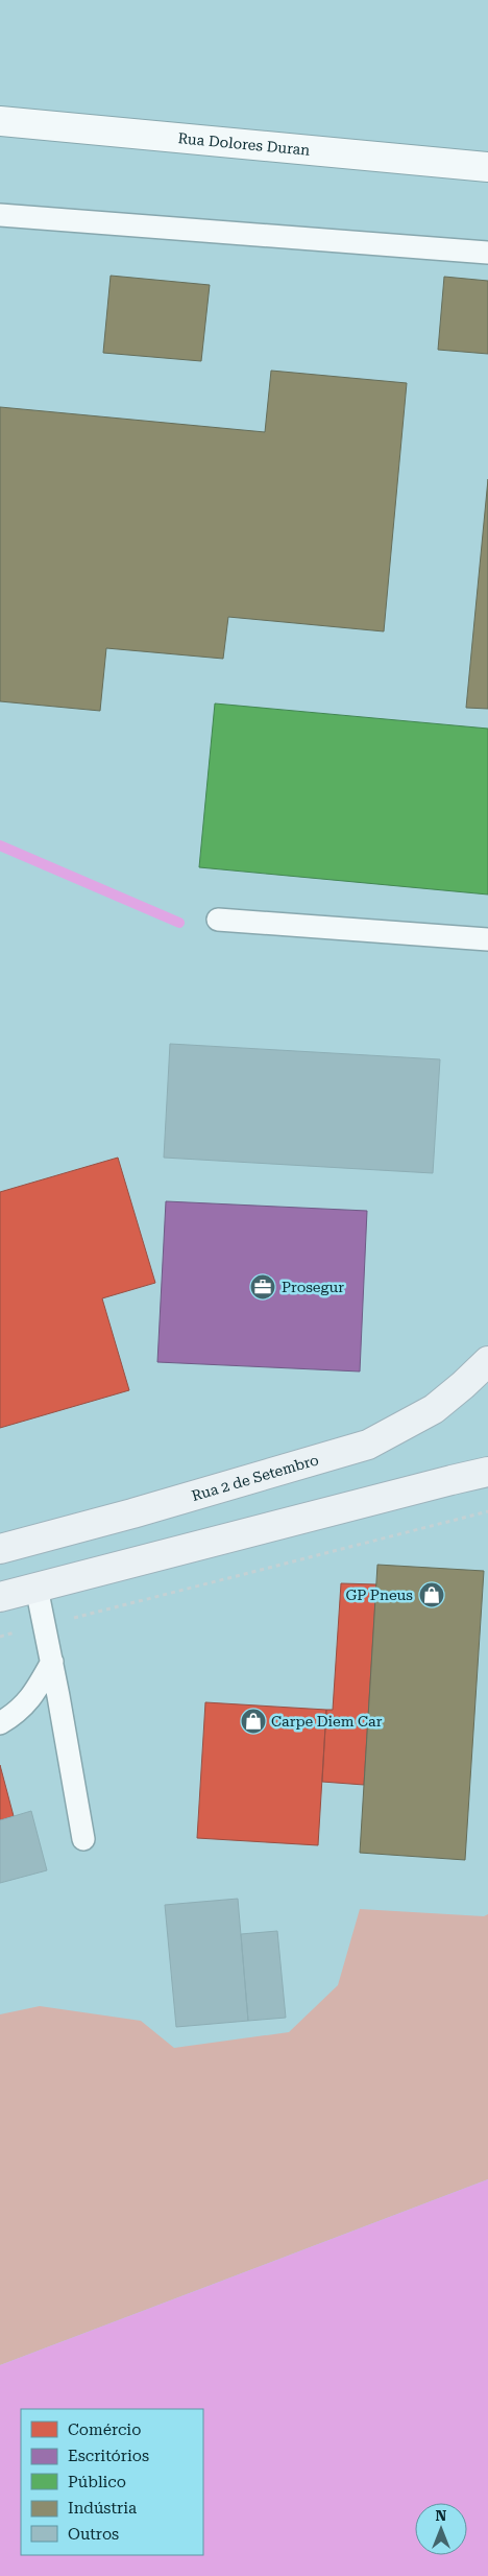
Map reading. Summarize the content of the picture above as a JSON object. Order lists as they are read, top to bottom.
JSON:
{
  "streets": {
    "main road": ["Rua 2 de Setembro"],
    "street": ["Rua Dolores Duran"]
  },
  "places": {
    "office": ["Prosegur"],
    "shop": ["GP Pneus", "Carpe Diem Car"]
  },
  "legend": [
    "Comércio",
    "Escritórios",
    "Público",
    "Indústria",
    "Outros"
  ],
  "north": "top"
}
